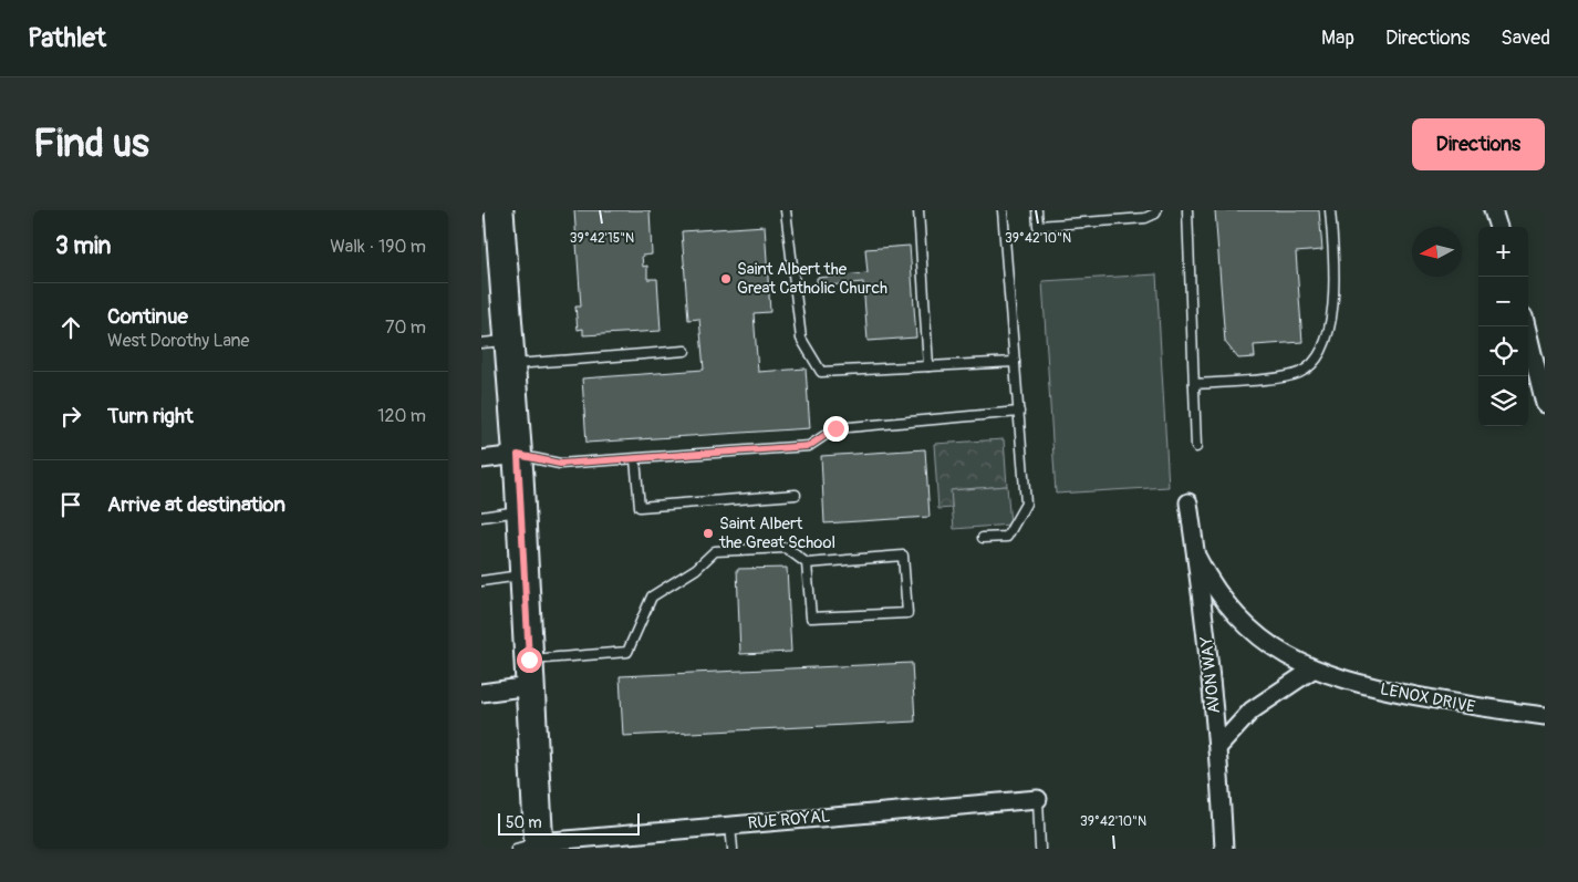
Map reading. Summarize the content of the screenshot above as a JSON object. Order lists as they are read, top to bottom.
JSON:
{
  "streets": {
    "street": ["AVON WAY", "LENOX DRIVE", "RUE ROYAL"]
  },
  "crossings": [
    ["AVON WAY", "LENOX DRIVE"]
  ],
  "places": ["Saint Albert the Great Catholic Church", "Saint Albert the Great School"],
  "scale_bar": "50 m",
  "north": "left",
  "page": {
    "header": "Pathlet",
    "nav": ["Map", "Directions", "Saved"],
    "buttons": "Directions",
    "title": "Find us",
    "heading": ["3 min", "Walk · 190 m"],
    "map_buttons": ["+", "−"],
    "list": [
      ["Continue", "West Dorothy Lane", "70 m"],
      ["Turn right", "120 m"],
      "Arrive at destination"
    ],
    "scale": "50 m"
  },
  "coordinates": ["39°42'15\"N", "39°42'10\"N"]
}
